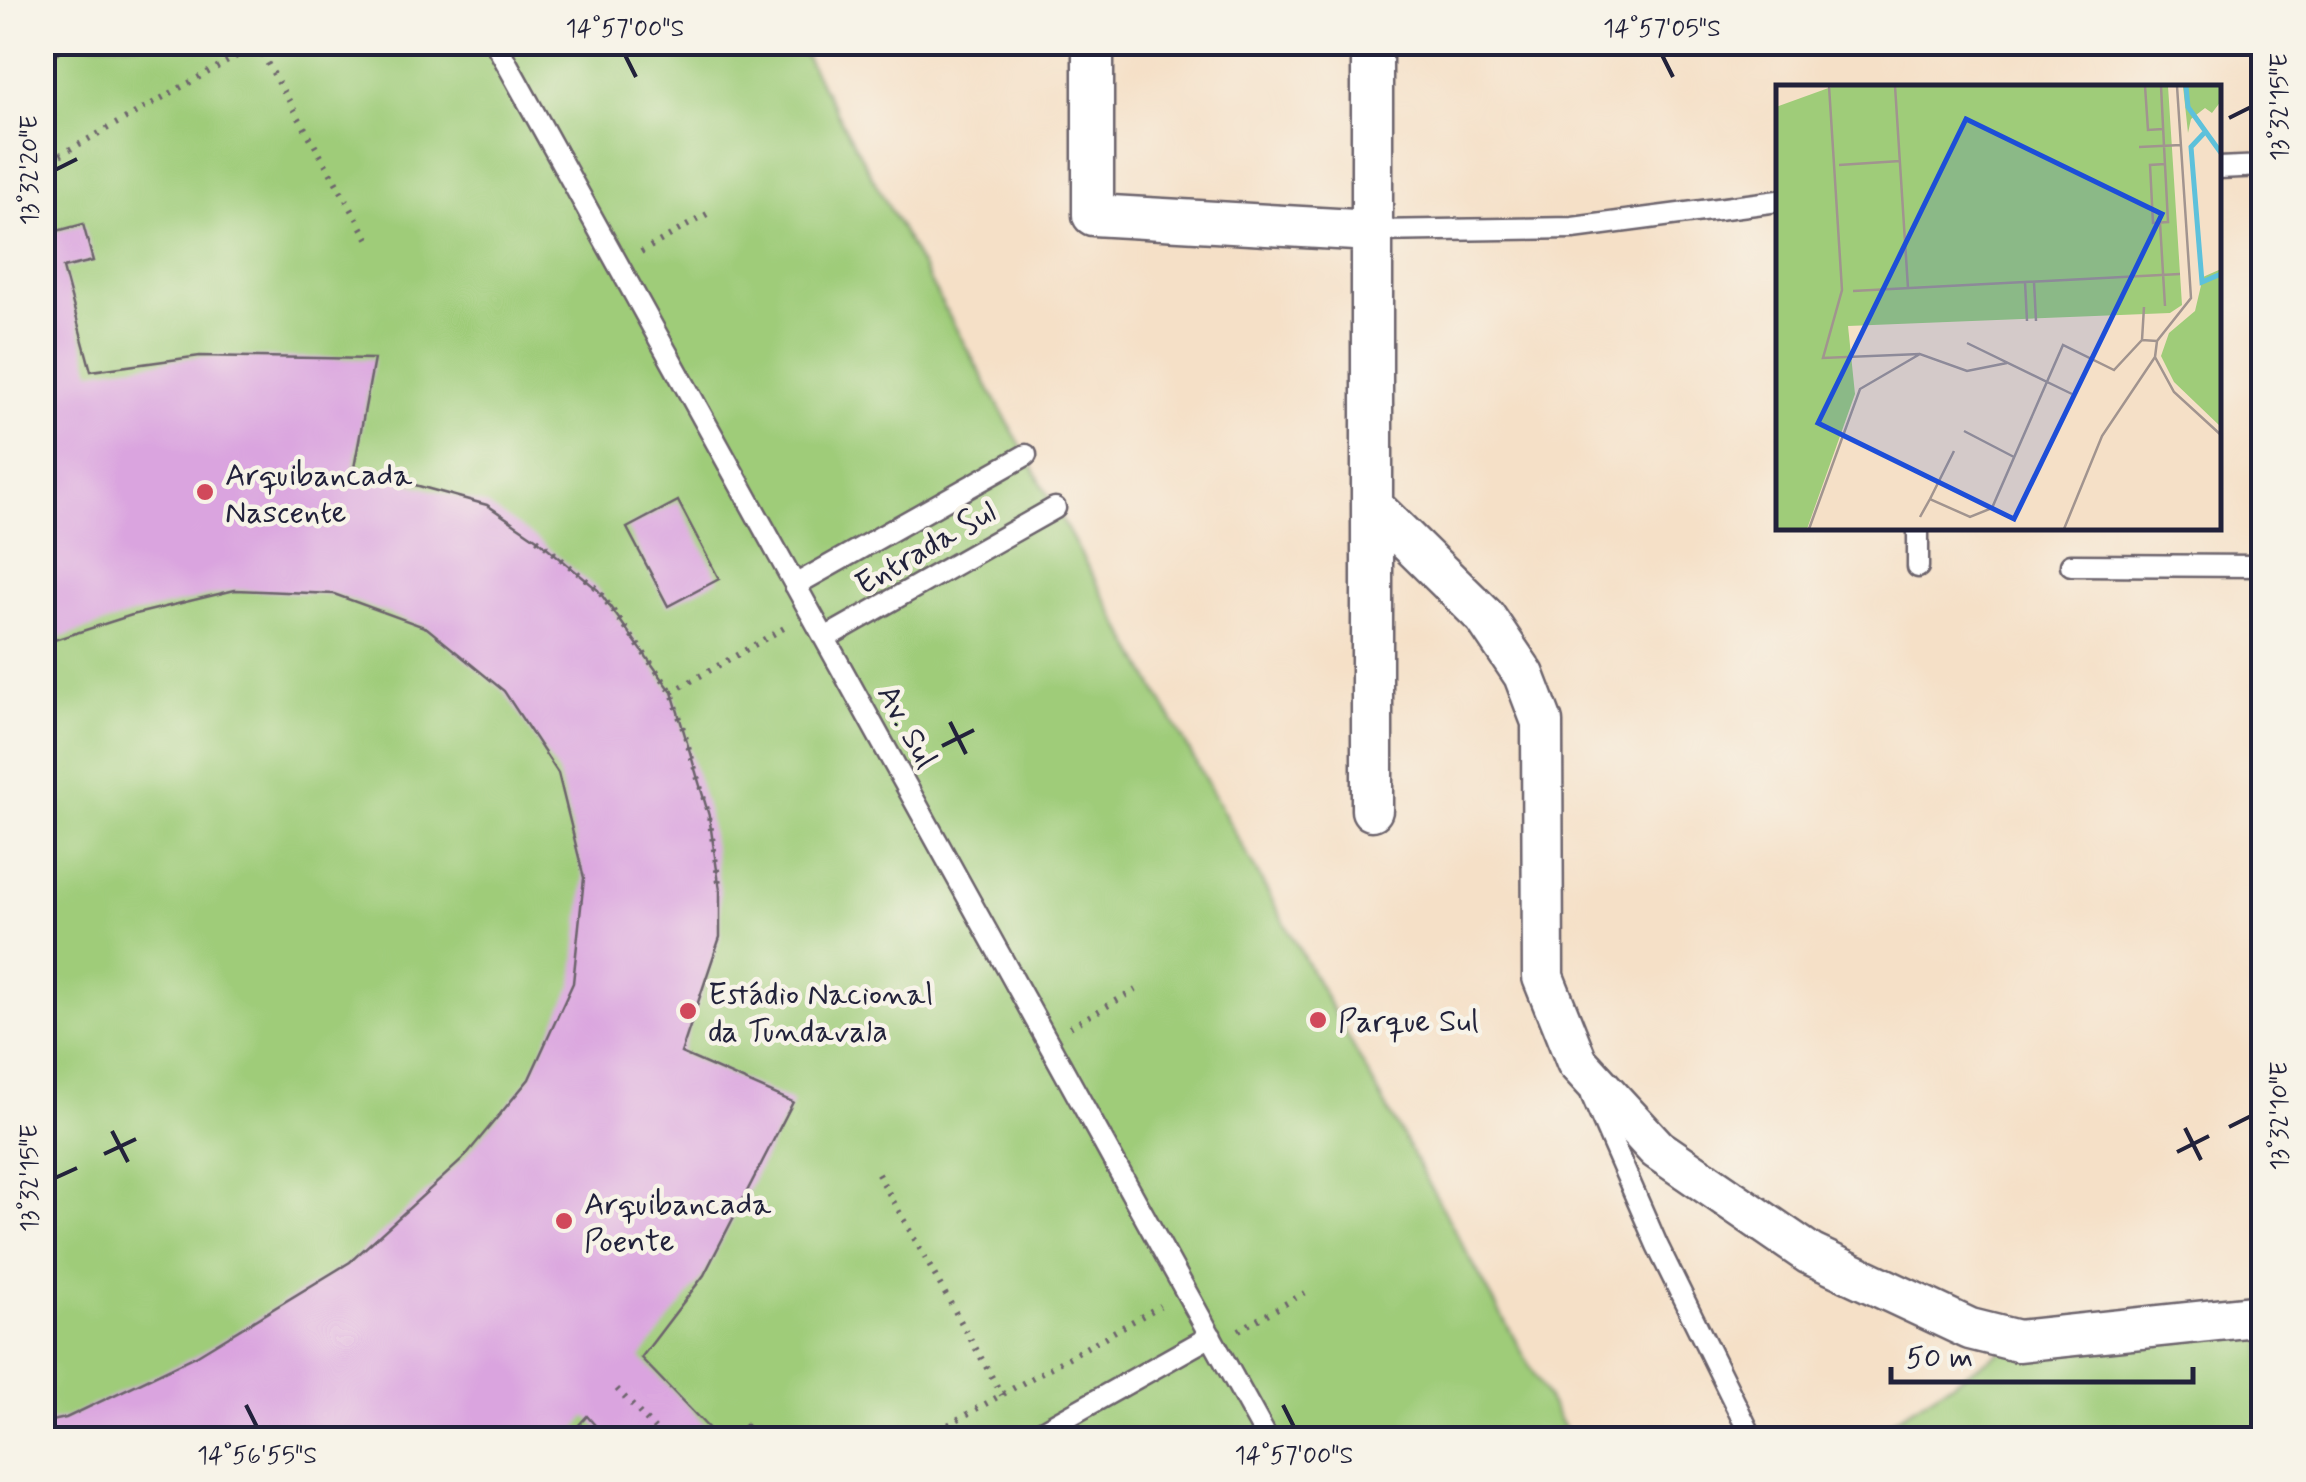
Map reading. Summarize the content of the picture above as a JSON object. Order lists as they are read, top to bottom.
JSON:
{
  "streets": {
    "lane": ["Entrada Sul", "Av. Sul"]
  },
  "crossings": [
    ["Entrada Sul", "Av. Sul"]
  ],
  "places": [
    "Arquibancada Nascente",
    "Estádio Nacional da Tundavala",
    "Parque Sul",
    "Arquibancada Poente"
  ],
  "scale_bar": "50 m",
  "coordinates": [
    "14°57'00\"S",
    "14°57'05\"S",
    "13°32'15\"E",
    "13°32'20\"E",
    "13°32'10\"E",
    "14°56'55\"S"
  ]
}
